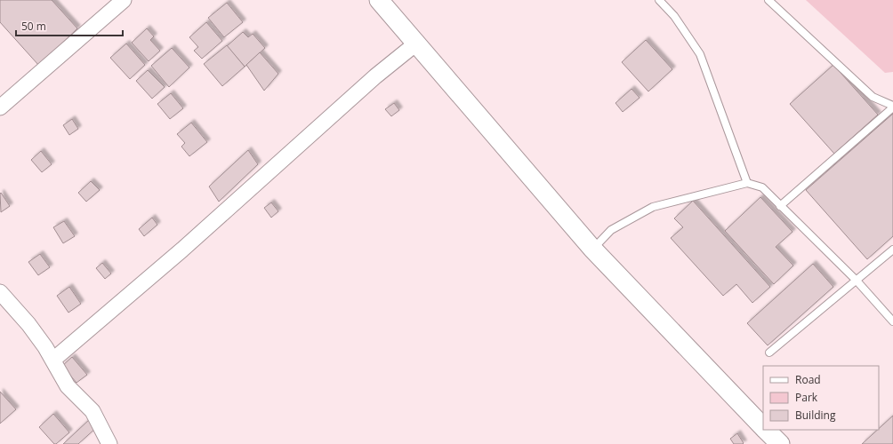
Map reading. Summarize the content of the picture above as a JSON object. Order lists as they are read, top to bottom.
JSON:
{
  "legend": ["Road", "Park", "Building"],
  "scale_bar": "50 m"
}
